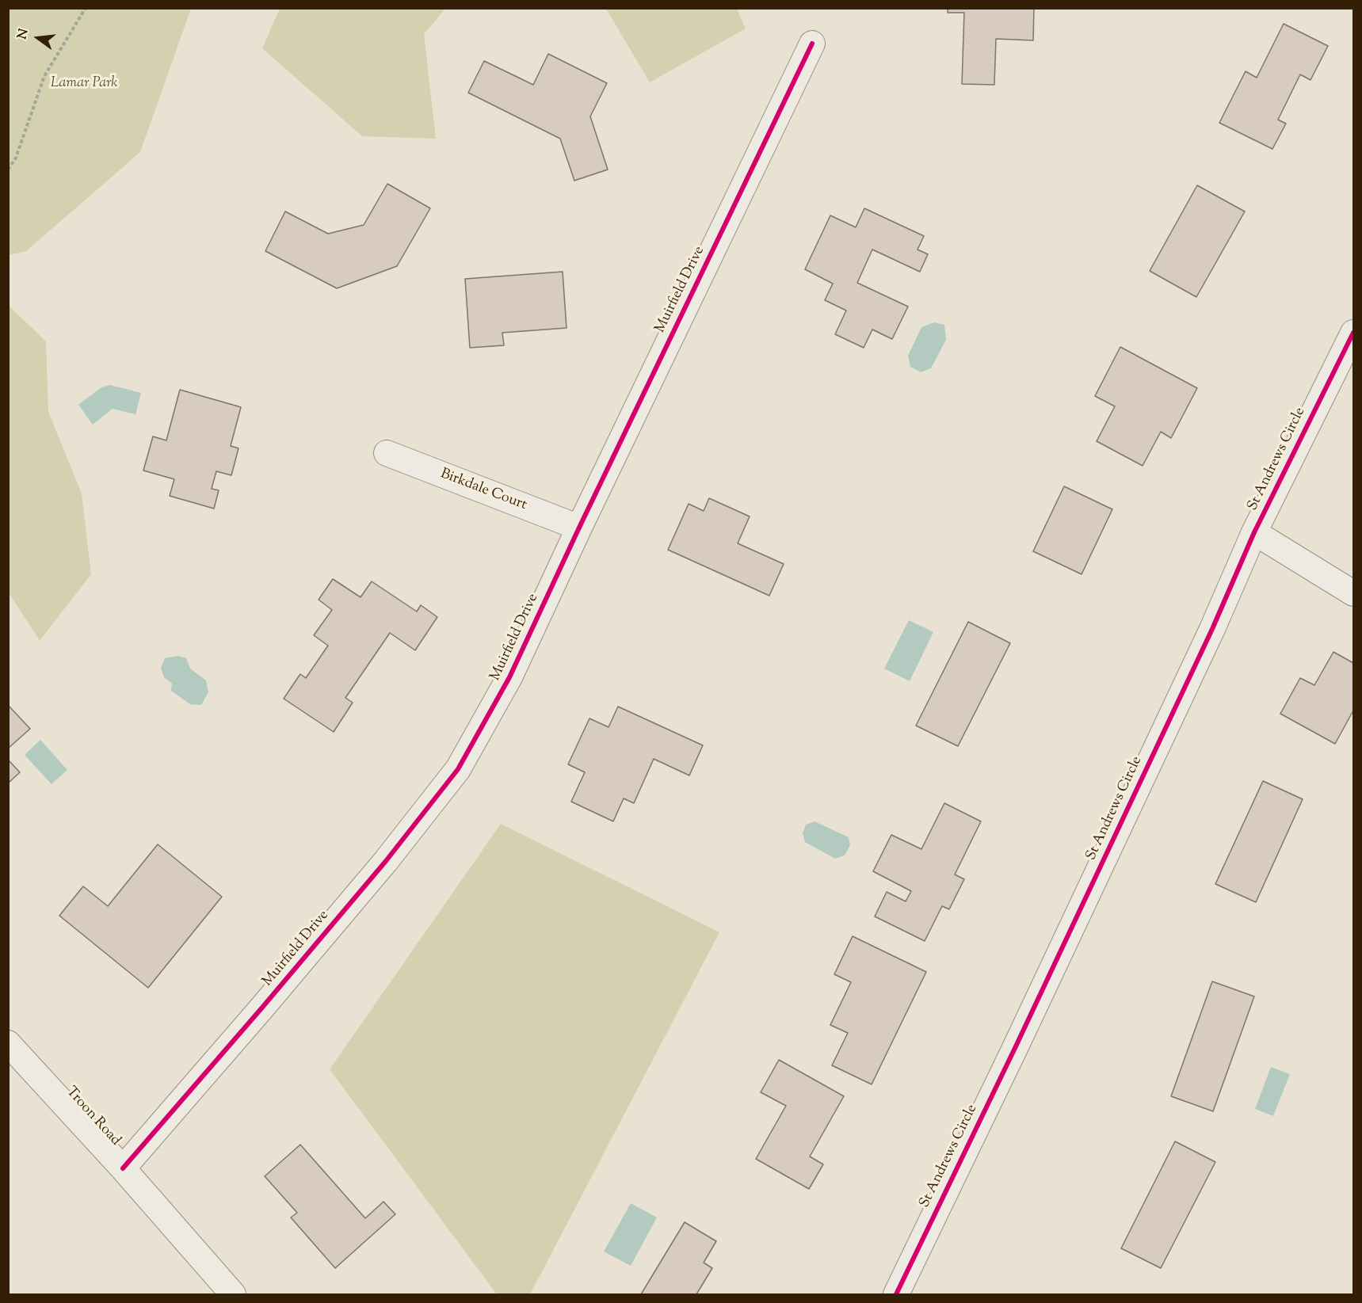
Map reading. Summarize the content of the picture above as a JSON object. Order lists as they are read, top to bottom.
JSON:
{
  "streets": {
    "street": [
      "Muirfield Drive",
      "St Andrews Circle",
      "Birkdale Court",
      "Troon Road"
    ]
  },
  "crossings": [
    ["Muirfield Drive", "Birkdale Court"],
    ["Muirfield Drive", "Troon Road"]
  ],
  "parks": ["Lamar Park"],
  "north": "left"
}
